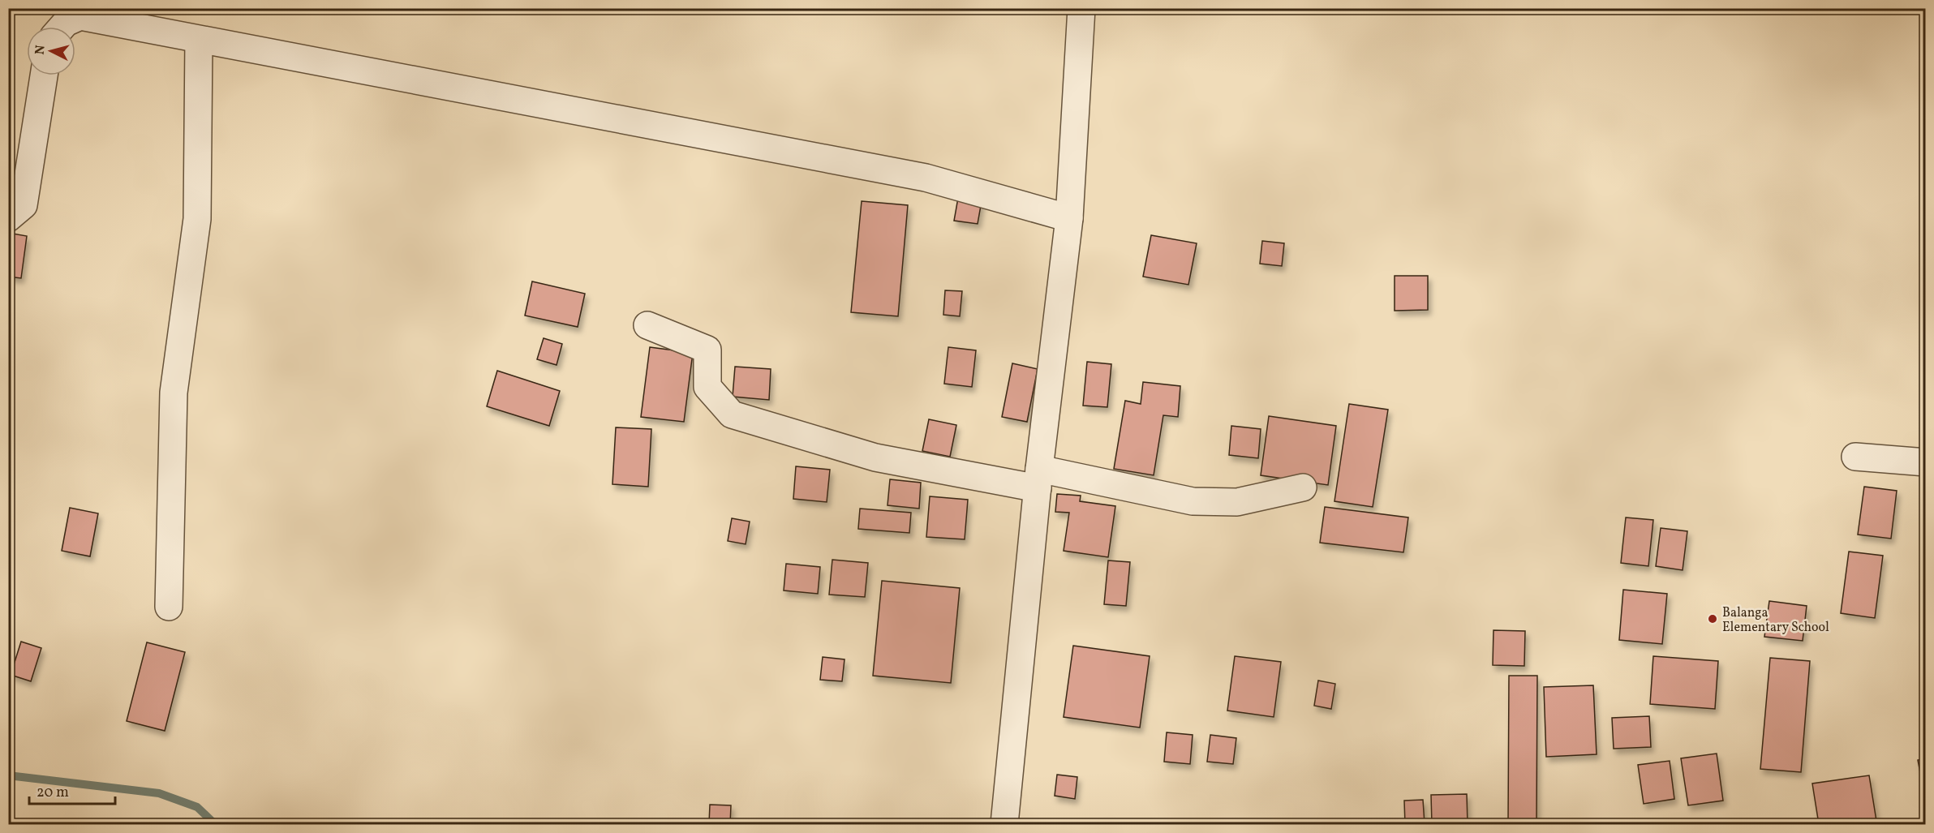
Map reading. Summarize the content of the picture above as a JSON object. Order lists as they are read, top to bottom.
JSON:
{
  "places": ["Balanga Elementary School"],
  "scale_bar": "20 m",
  "north": "left"
}
